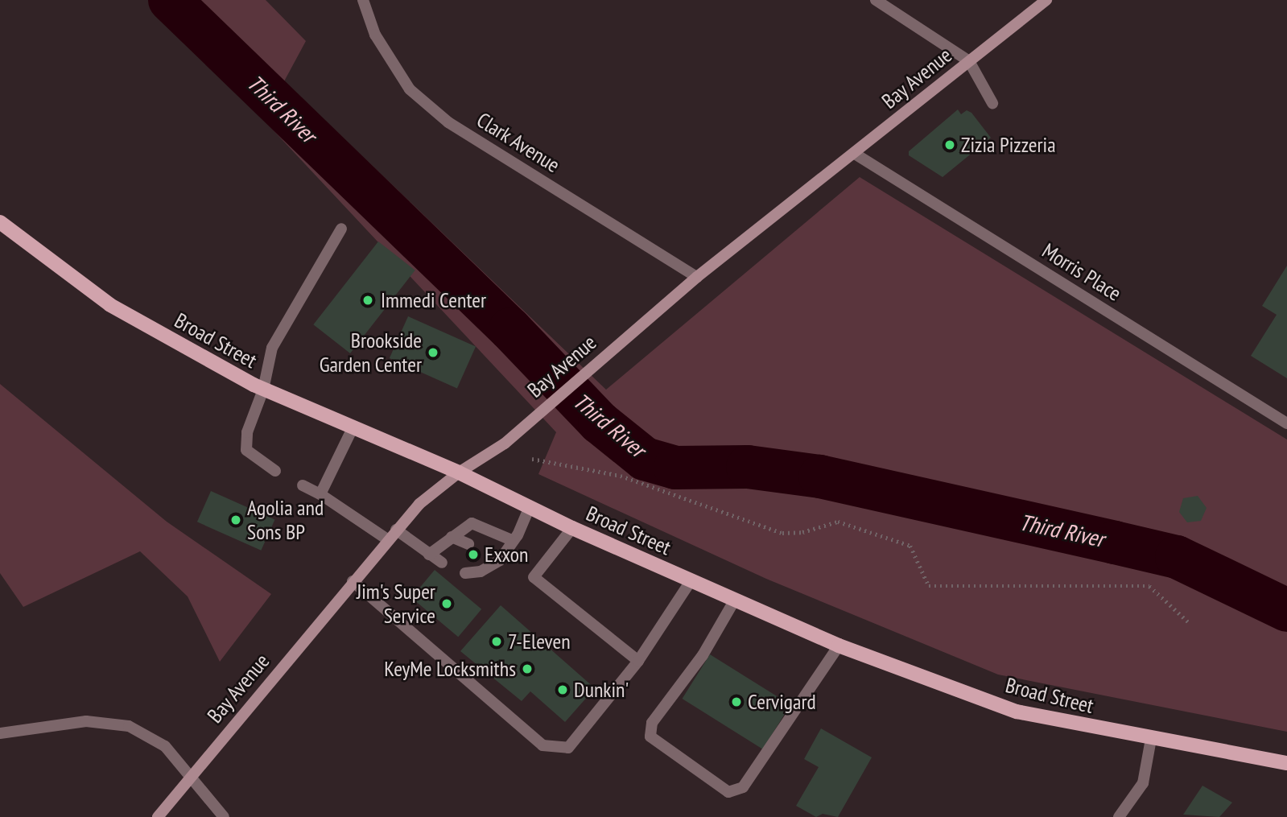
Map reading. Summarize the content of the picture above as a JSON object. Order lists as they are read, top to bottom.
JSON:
{
  "streets": {
    "main road": ["Broad Street"],
    "street": ["Bay Avenue", "Clark Avenue", "Morris Place"]
  },
  "crossings": [
    ["Bay Avenue", "Clark Avenue"],
    ["Bay Avenue", "Morris Place"],
    ["Bay Avenue", "Broad Street"]
  ],
  "water": ["Third River"],
  "places": [
    "Zizia Pizzeria",
    "Immedi Center",
    "Brookside Garden Center",
    "Agolia and Sons BP",
    "Exxon",
    "Jim's Super Service",
    "7-Eleven",
    "KeyMe Locksmiths",
    "Dunkin'",
    "Cervigard"
  ]
}
